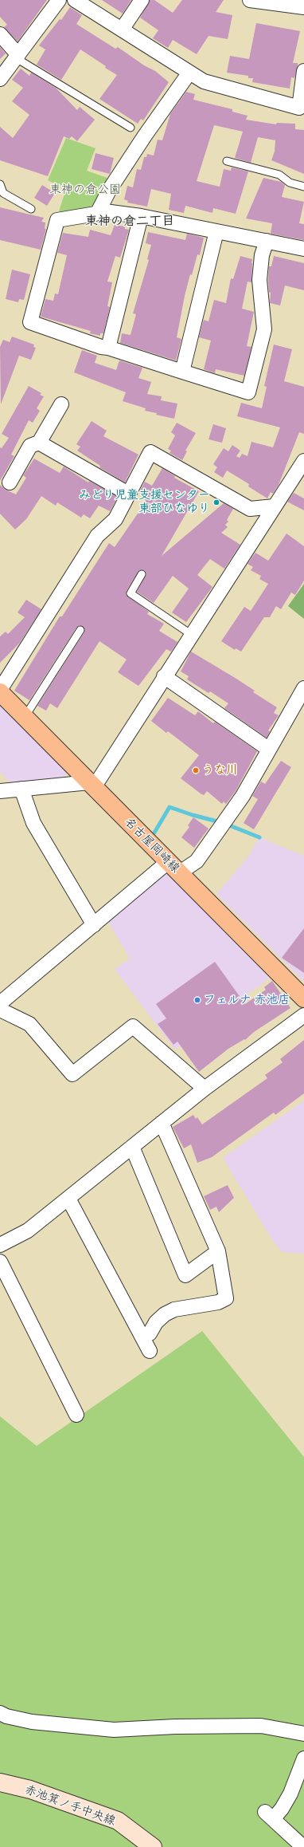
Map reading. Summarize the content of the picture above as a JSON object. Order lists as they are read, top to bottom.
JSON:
{
  "streets": {
    "main road": ["名古屋岡崎線"],
    "street": ["赤池箕ノ手中央線"]
  },
  "districts": ["東神の倉二丁目"],
  "parks": ["東神の倉公園"],
  "places": ["みどり児童支援センター 東部ひなゆり", "うな川", "フェルナ 赤池店"]
}
